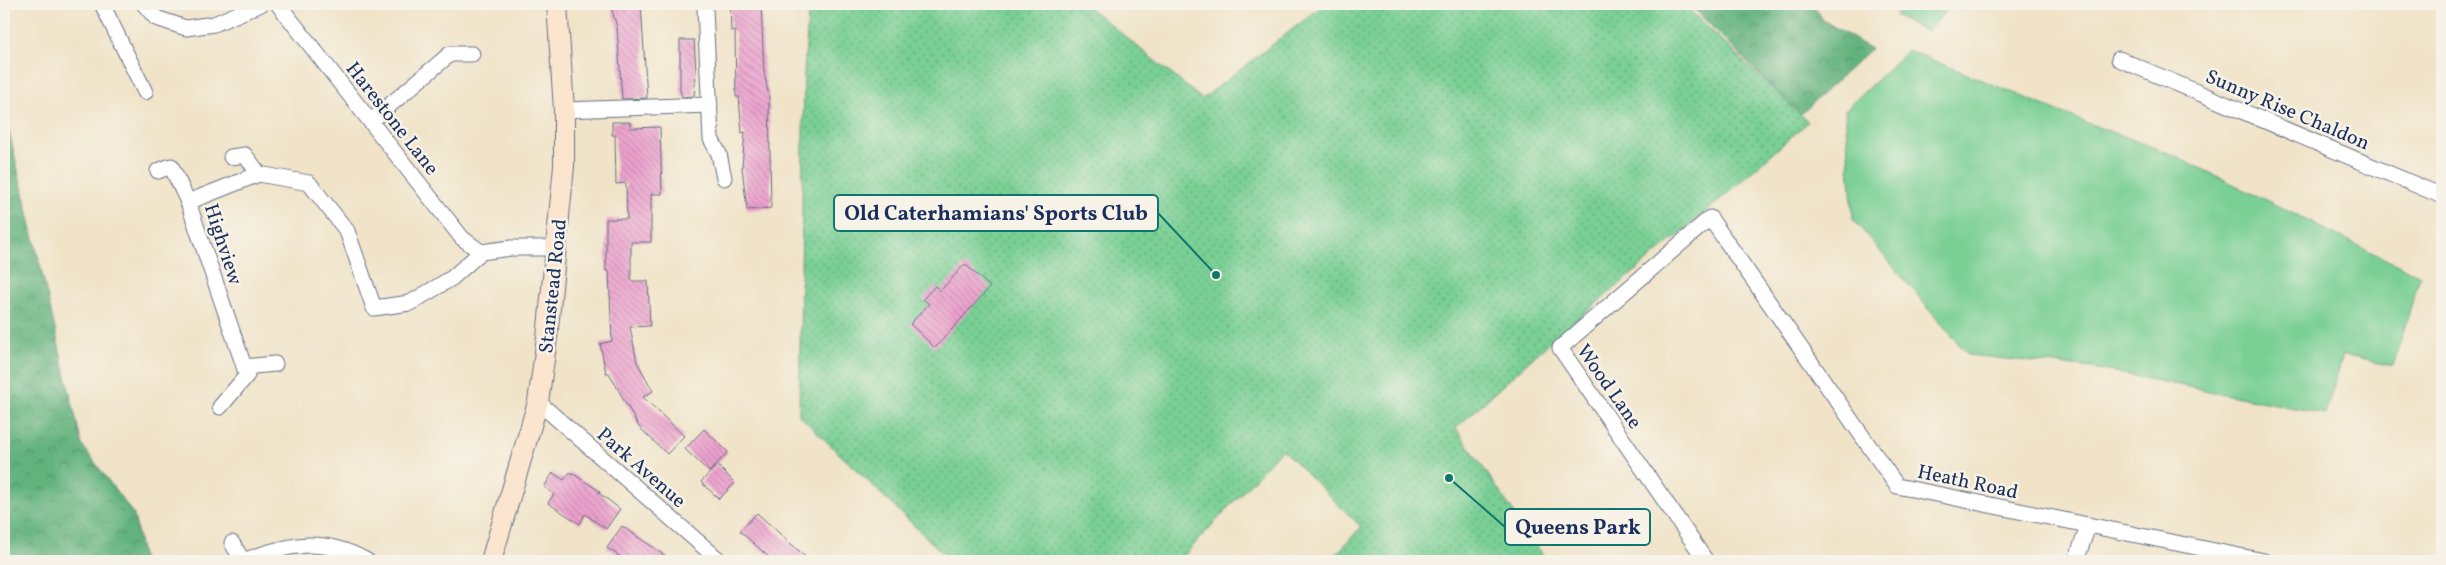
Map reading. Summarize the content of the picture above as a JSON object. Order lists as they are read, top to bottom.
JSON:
{
  "streets": {
    "street": [
      "Sunny Rise Chaldon",
      "Harestone Lane",
      "Highview",
      "Stanstead Road",
      "Wood Lane",
      "Park Avenue",
      "Heath Road"
    ]
  },
  "crossings": [
    ["Stanstead Road", "Park Avenue"],
    ["Wood Lane", "Heath Road"]
  ],
  "places": ["Old Caterhamians' Sports Club", "Queens Park"]
}
